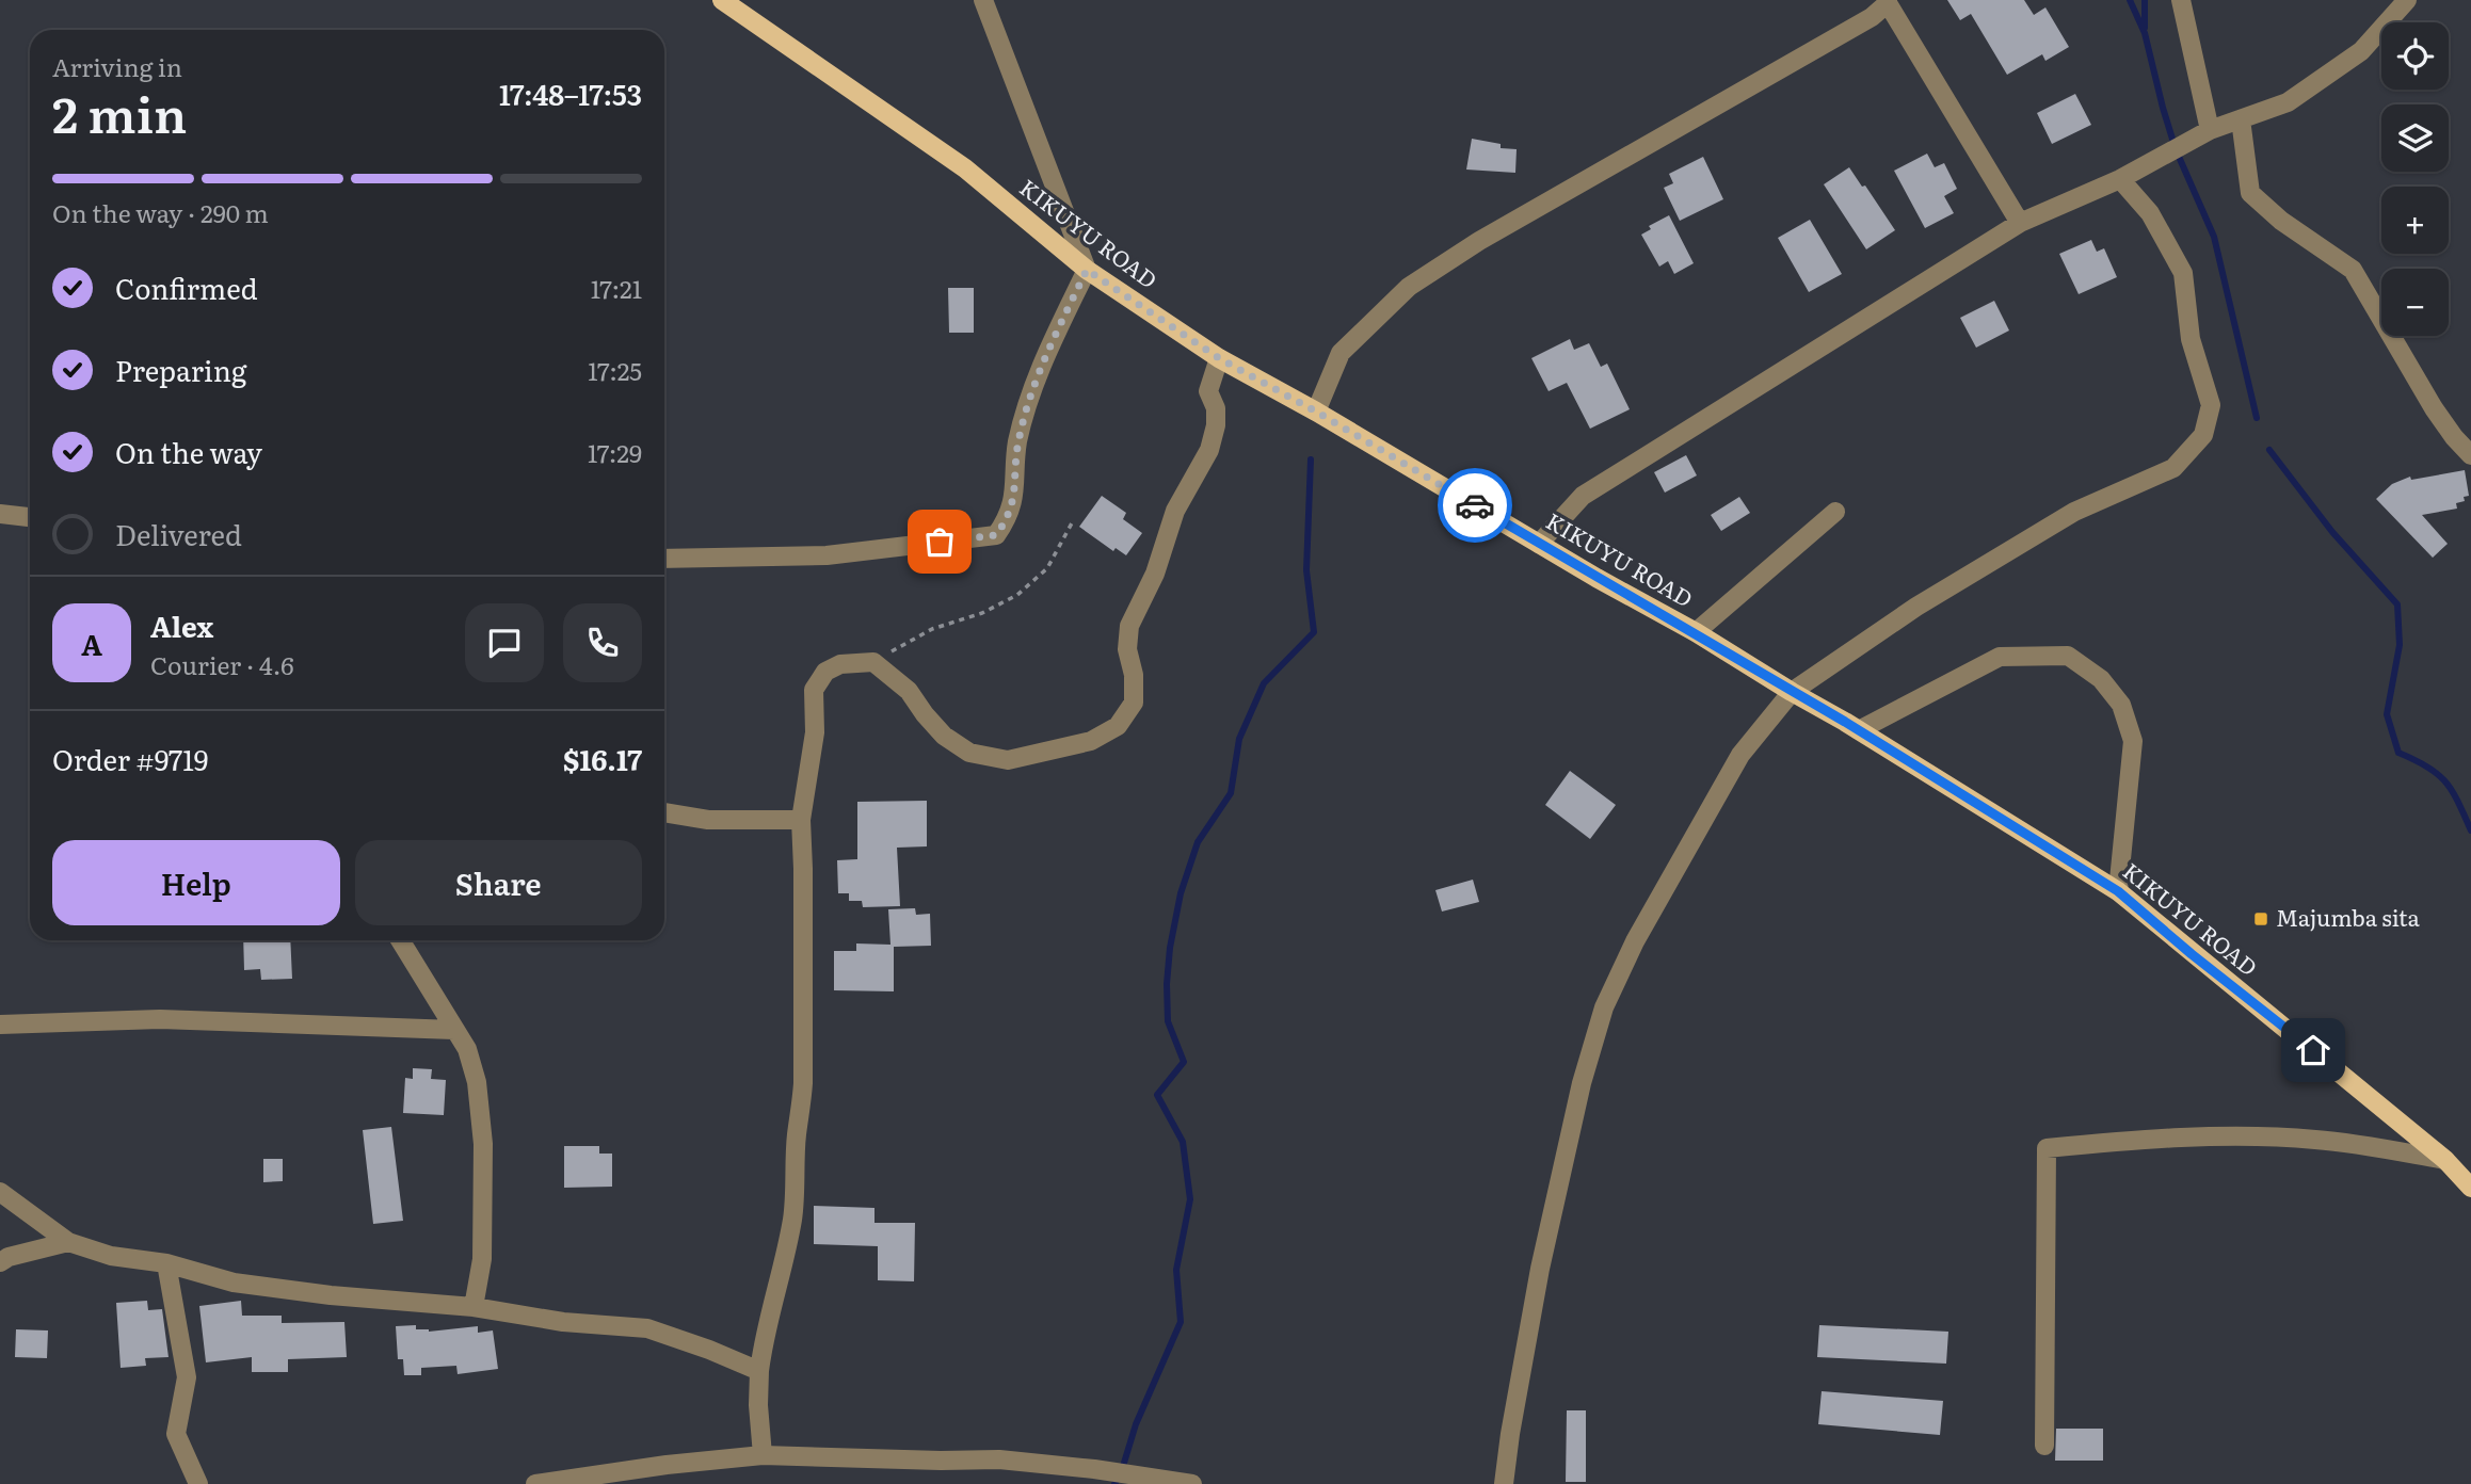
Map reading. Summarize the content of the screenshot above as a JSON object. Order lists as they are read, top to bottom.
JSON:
{
  "streets": {
    "main road": ["KIKUYU ROAD"]
  },
  "places": {
    "transit": ["Majumba sita"]
  },
  "page": {
    "map_buttons": ["+", "−"],
    "heading": ["2 min", "Arriving in", "17:48–17:53"],
    "panel": [
      "Alex",
      "Courier · 4.6",
      "Order #9719",
      "$16.17"
    ],
    "bar": "On the way · 290 m",
    "list": [
      ["Confirmed", "17:21"],
      ["Preparing", "17:25"],
      ["On the way", "17:29"],
      "Delivered"
    ],
    "round": "A",
    "buttons": ["Help", "Share"]
  }
}
